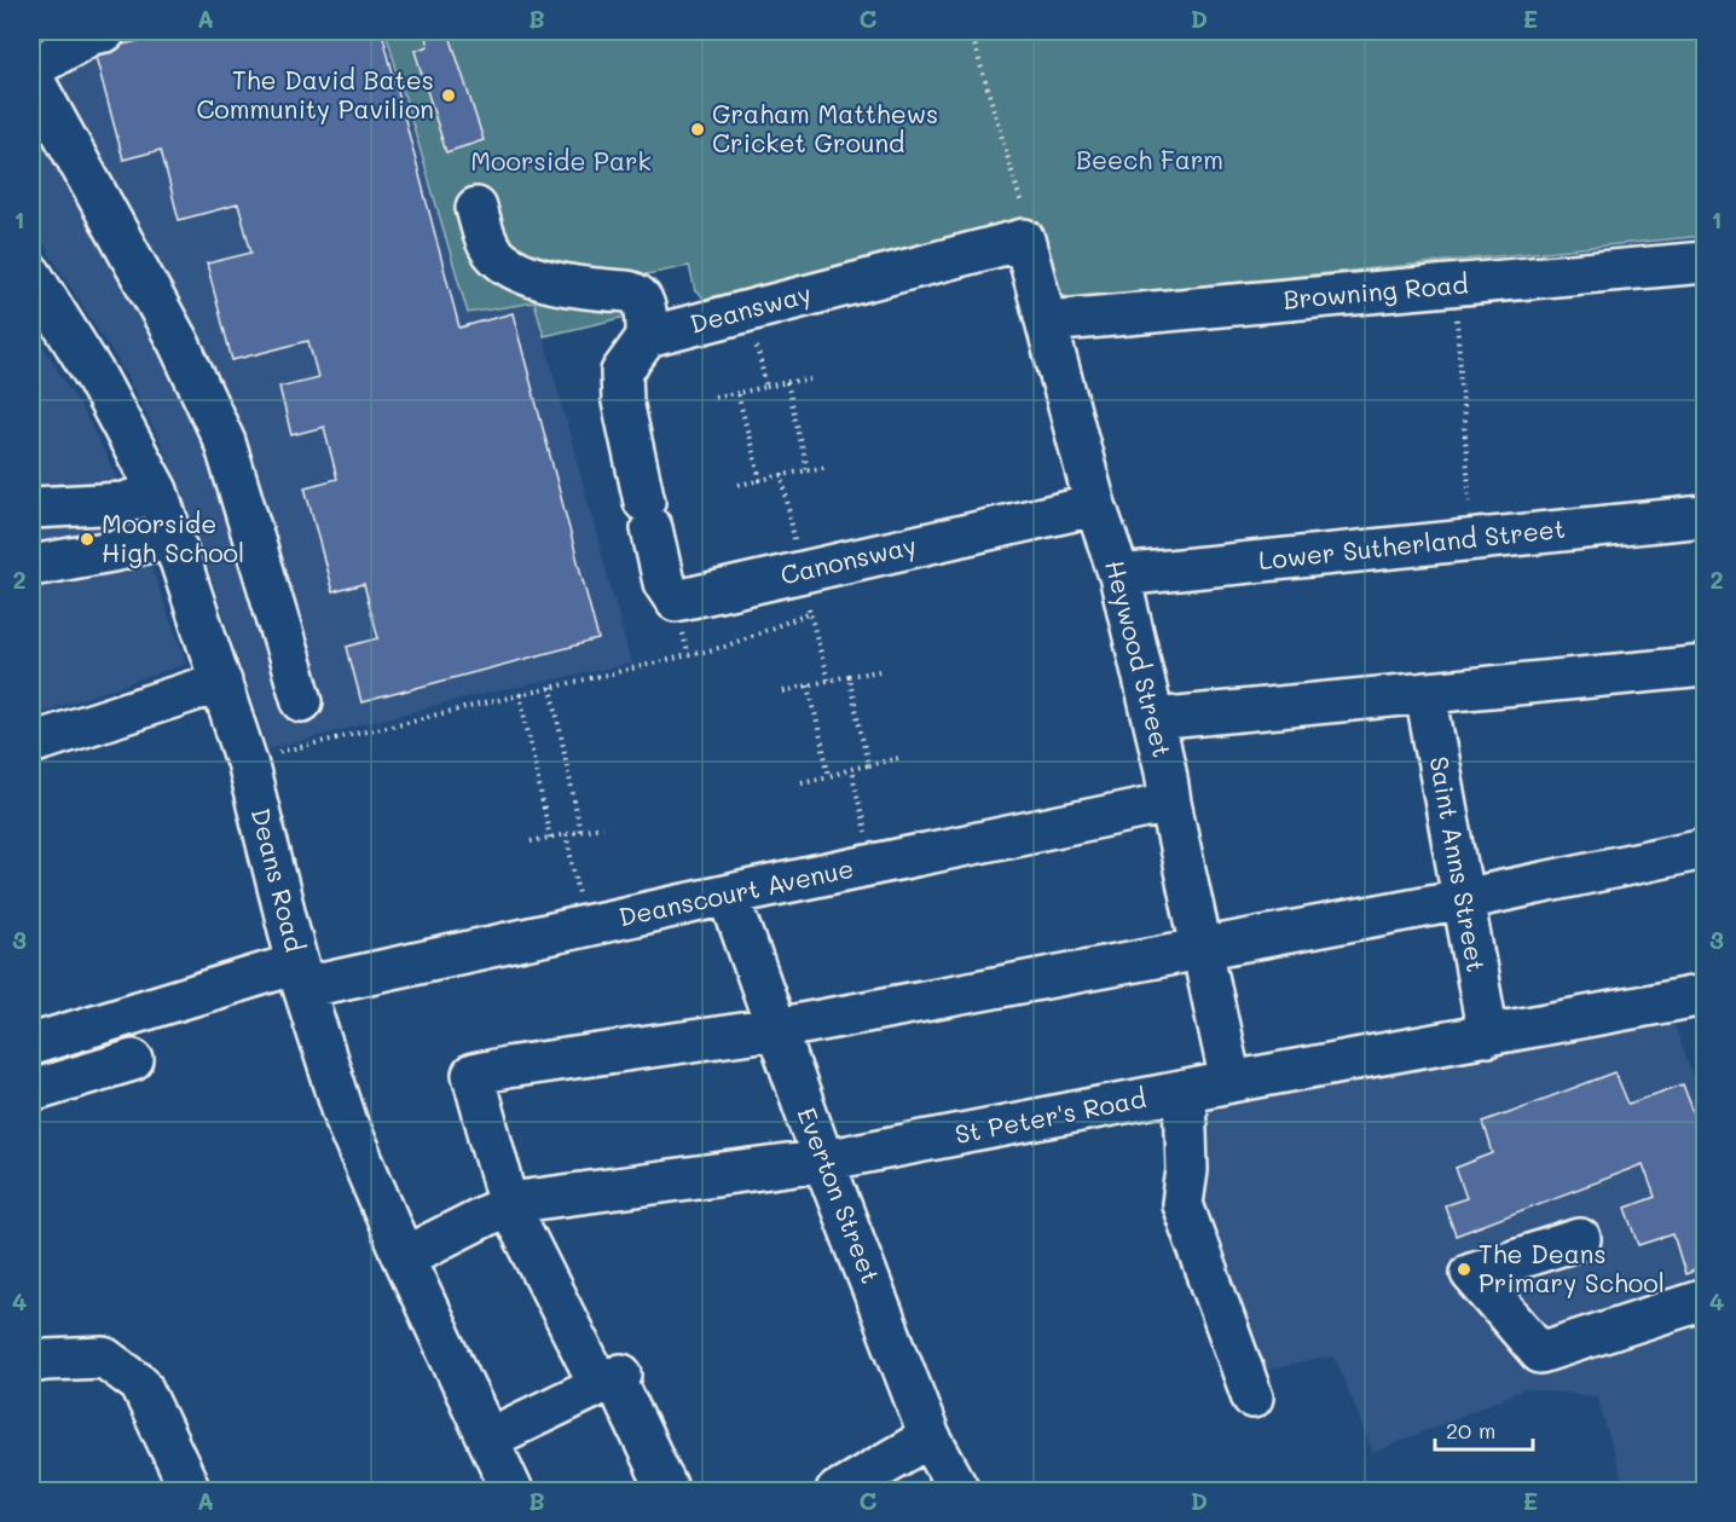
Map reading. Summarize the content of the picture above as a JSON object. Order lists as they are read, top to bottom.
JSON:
{
  "streets": {
    "street": [
      "Browning Road",
      "Deansway",
      "Lower Sutherland Street",
      "Canonsway",
      "Heywood Street",
      "Saint Anns Street",
      "Deans Road",
      "Deanscourt Avenue",
      "St Peter's Road",
      "Everton Street"
    ]
  },
  "crossings": [
    ["Browning Road", "Heywood Street"],
    ["Deansway", "Canonsway"],
    ["Deansway", "Heywood Street"],
    ["Lower Sutherland Street", "Heywood Street"],
    ["Canonsway", "Heywood Street"],
    ["Heywood Street", "Deanscourt Avenue"],
    ["Heywood Street", "St Peter's Road"],
    ["Saint Anns Street", "St Peter's Road"],
    ["Deans Road", "Deanscourt Avenue"],
    ["Deans Road", "St Peter's Road"],
    ["Deanscourt Avenue", "Everton Street"],
    ["St Peter's Road", "Everton Street"]
  ],
  "parks": ["Beech Farm", "Moorside Park"],
  "places": [
    "The David Bates Community Pavilion",
    "Graham Matthews Cricket Ground",
    "Moorside High School",
    "The Deans Primary School"
  ],
  "scale_bar": "20 m",
  "grid": {
    "columns": [
      "A",
      "B",
      "C",
      "D",
      "E"
    ],
    "rows": [
      "1",
      "2",
      "3",
      "4"
    ]
  }
}
